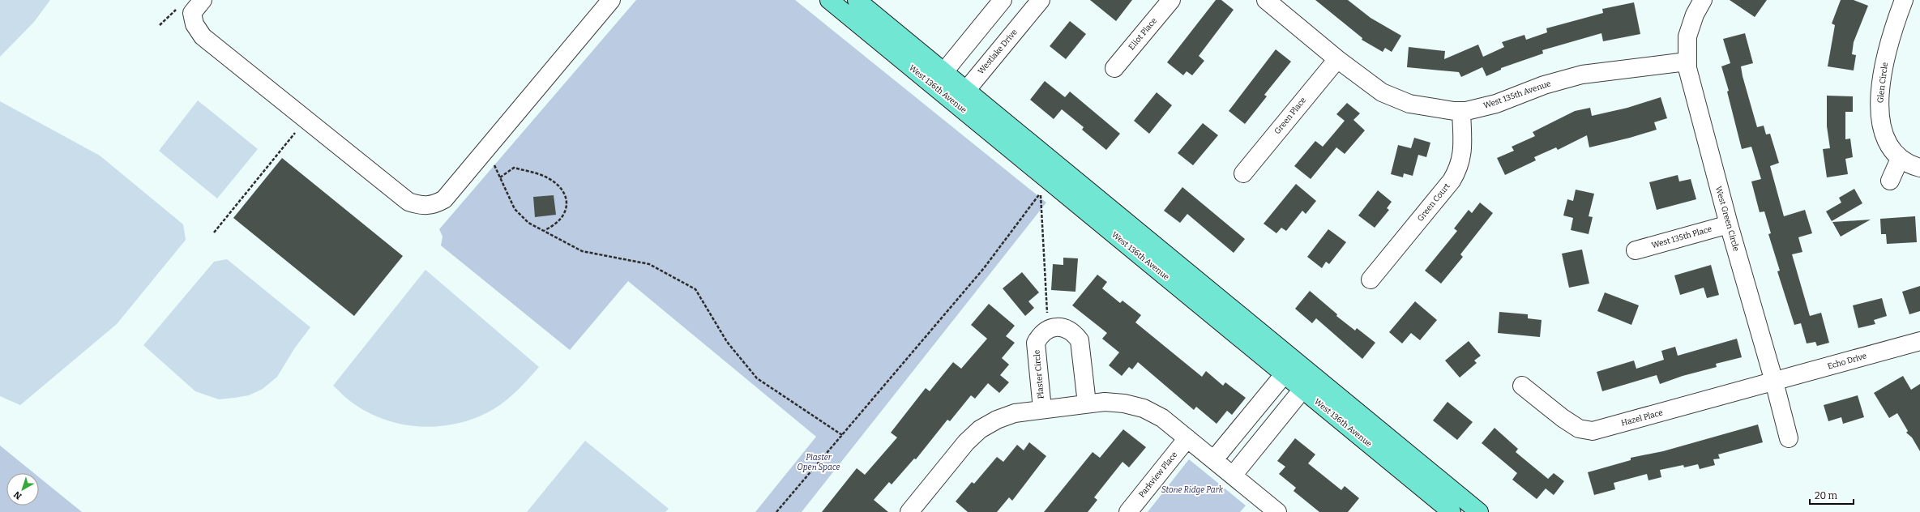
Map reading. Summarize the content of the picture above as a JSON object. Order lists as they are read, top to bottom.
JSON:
{
  "streets": {
    "main road": ["West 136th Avenue"],
    "street": [
      "Eliot Place",
      "Westlake Drive",
      "Glen Circle",
      "West 135th Avenue",
      "Green Place",
      "Green Court",
      "West Green Circle",
      "West 135th Place",
      "Echo Drive",
      "Plaster Circle",
      "Hazel Place",
      "Parkview Place"
    ]
  },
  "crossings": [
    ["Westlake Drive", "West 136th Avenue"],
    ["West 135th Avenue", "Green Place"],
    ["West 135th Avenue", "Green Court"],
    ["West 135th Avenue", "West Green Circle"],
    ["West Green Circle", "West 135th Place"],
    ["West Green Circle", "Echo Drive"],
    ["West Green Circle", "Hazel Place"],
    ["Echo Drive", "Hazel Place"],
    ["Plaster Circle", "Parkview Place"]
  ],
  "parks": ["Plaster Open Space", "Stone Ridge Park"],
  "scale_bar": "20 m",
  "north": "bottom left"
}
